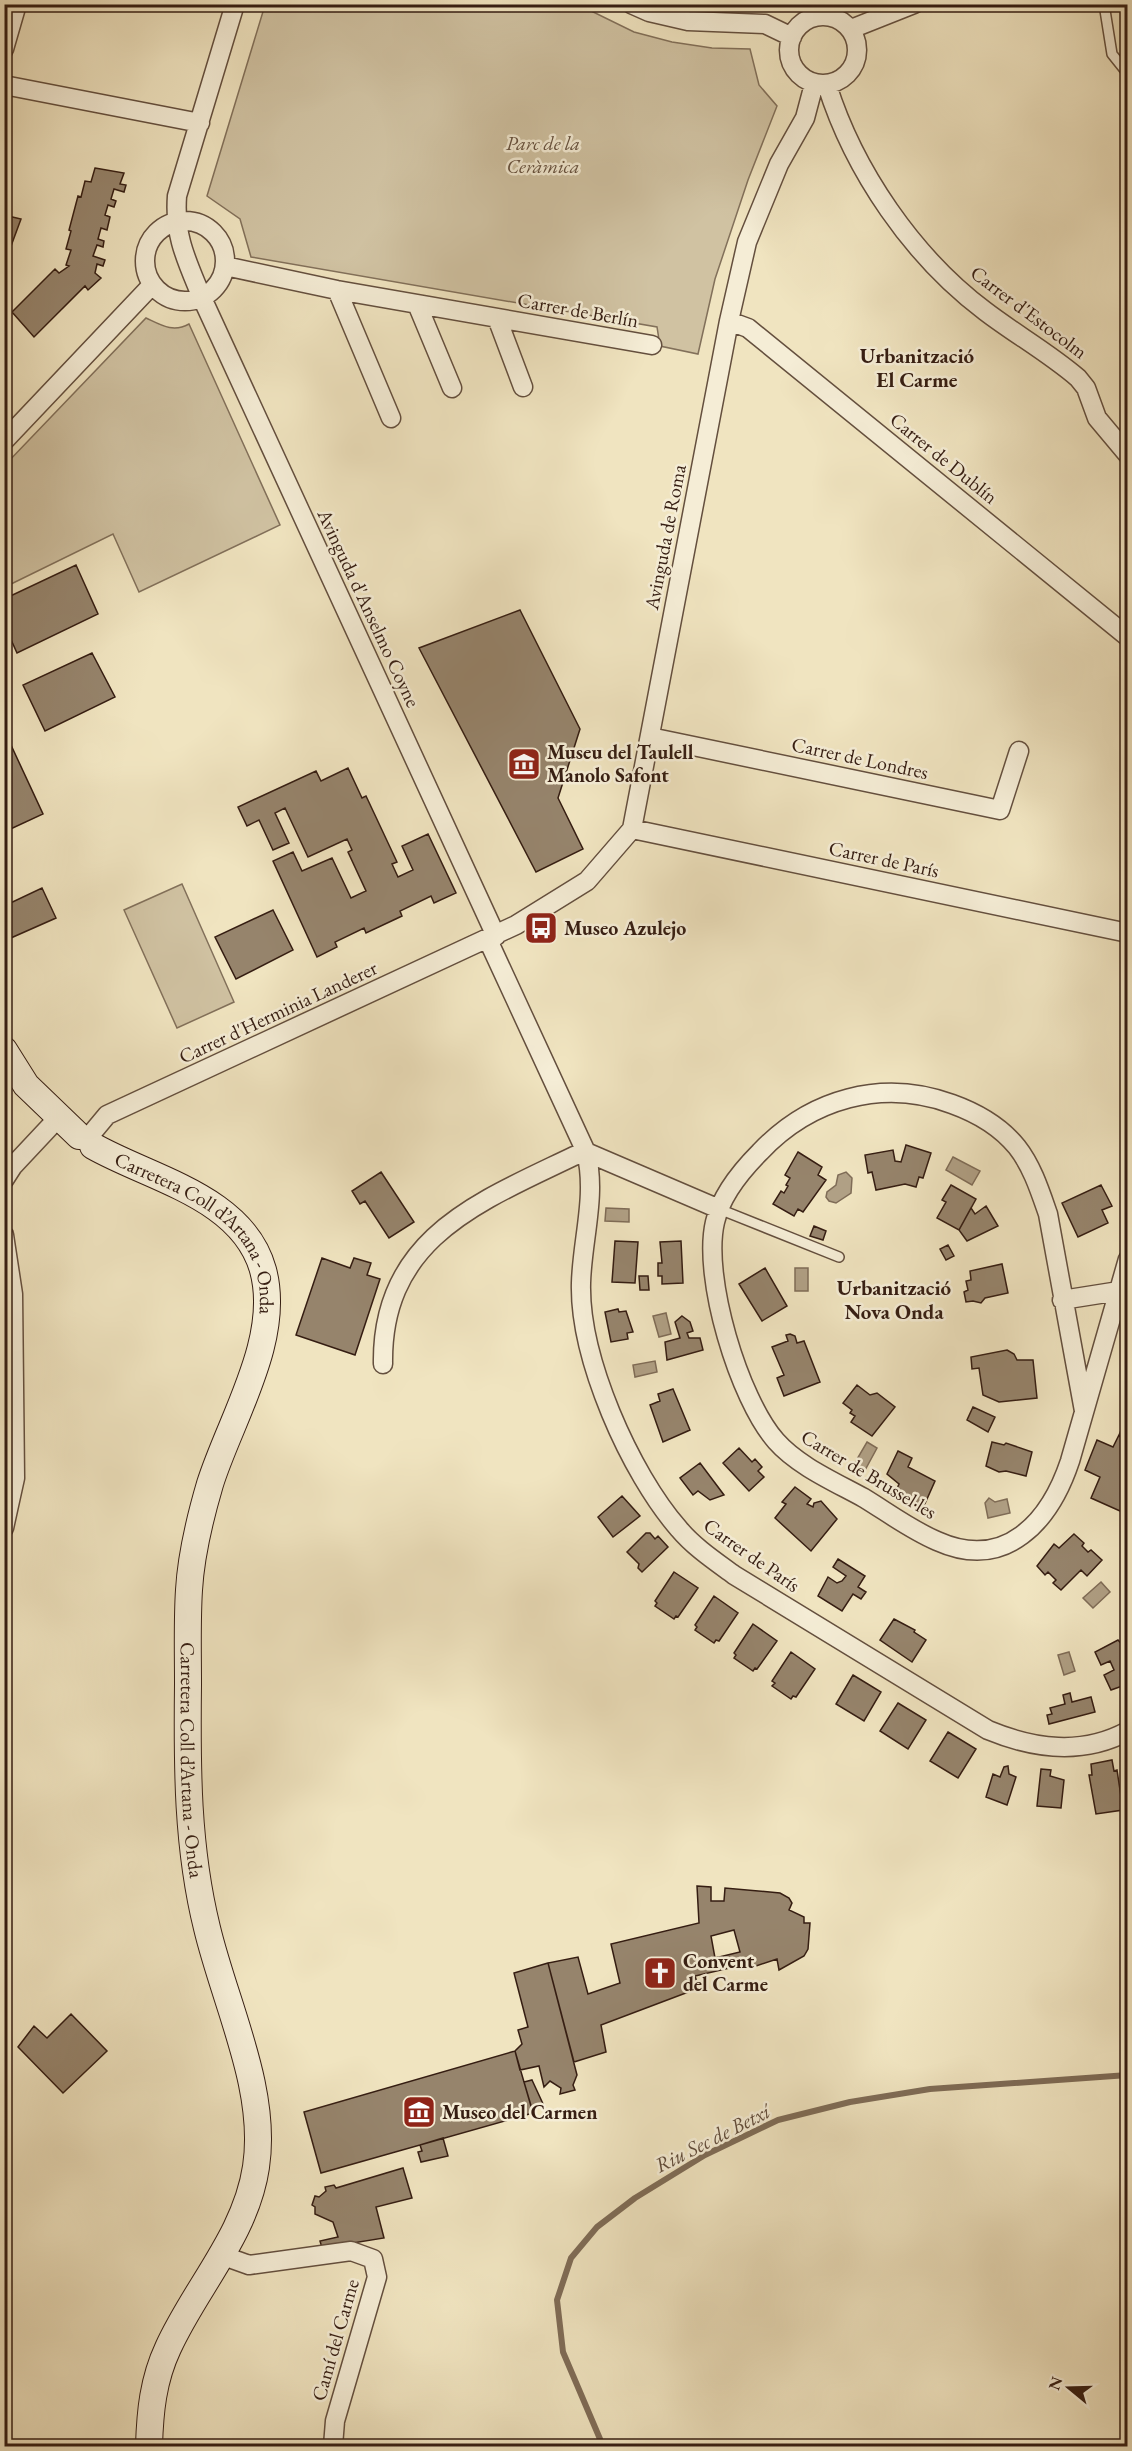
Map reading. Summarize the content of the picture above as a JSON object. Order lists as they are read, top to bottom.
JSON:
{
  "streets": {
    "main road": ["Carretera Coll d’Artana - Onda"],
    "street": [
      "Carrer de Berlín",
      "Carrer d'Estocolm",
      "Carrer de Dublín",
      "Avinguda de Roma",
      "Avinguda d'Anselmo Coyne",
      "Carrer de Londres",
      "Carrer de París",
      "Carrer d'Herminia Landerer",
      "Carrer de Brussel·les",
      "Camí del Carme"
    ]
  },
  "crossings": [
    ["Carrer d'Estocolm", "Avinguda de Roma"],
    ["Carrer de Dublín", "Avinguda de Roma"],
    ["Avinguda de Roma", "Avinguda d'Anselmo Coyne"],
    ["Avinguda de Roma", "Carrer de Londres"],
    ["Avinguda de Roma", "Carrer de París"],
    ["Avinguda de Roma", "Carrer d'Herminia Landerer"],
    ["Avinguda d'Anselmo Coyne", "Carrer de París"],
    ["Avinguda d'Anselmo Coyne", "Carrer d'Herminia Landerer"],
    ["Carrer d'Herminia Landerer", "Carretera Coll d’Artana - Onda"],
    ["Carretera Coll d’Artana - Onda", "Camí del Carme"]
  ],
  "districts": ["Urbanització El Carme", "Urbanització Nova Onda"],
  "water": ["Riu Sec de Betxí"],
  "parks": ["Parc de la Ceràmica"],
  "places": {
    "museum": ["Museu del Taulell Manolo Safont", "Museo del Carmen"],
    "bus stop": ["Museo Azulejo"],
    "church": ["Convent del Carme"]
  },
  "north": "left"
}
